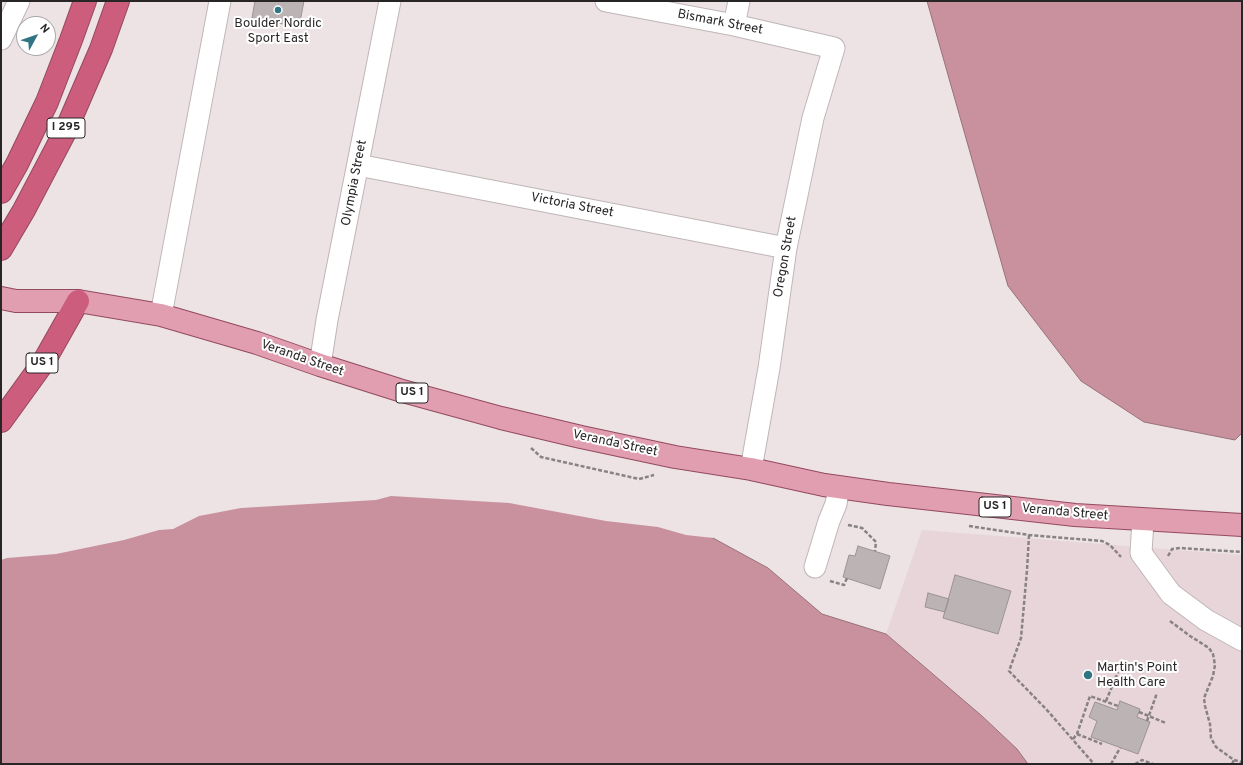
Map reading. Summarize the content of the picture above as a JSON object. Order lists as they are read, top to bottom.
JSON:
{
  "streets": {
    "highway": ["I 295", "US 1"],
    "main road": ["Veranda Street"],
    "street": [
      "Bismark Street",
      "Olympia Street",
      "Victoria Street",
      "Oregon Street"
    ]
  },
  "crossings": [
    ["Bismark Street", "Oregon Street"],
    ["Olympia Street", "Victoria Street"],
    ["Olympia Street", "Veranda Street"],
    ["Victoria Street", "Oregon Street"],
    ["Oregon Street", "Veranda Street"],
    ["Veranda Street", "US 1"]
  ],
  "places": ["Boulder Nordic Sport East", "Martin's Point Health Care"],
  "north": "top right"
}
